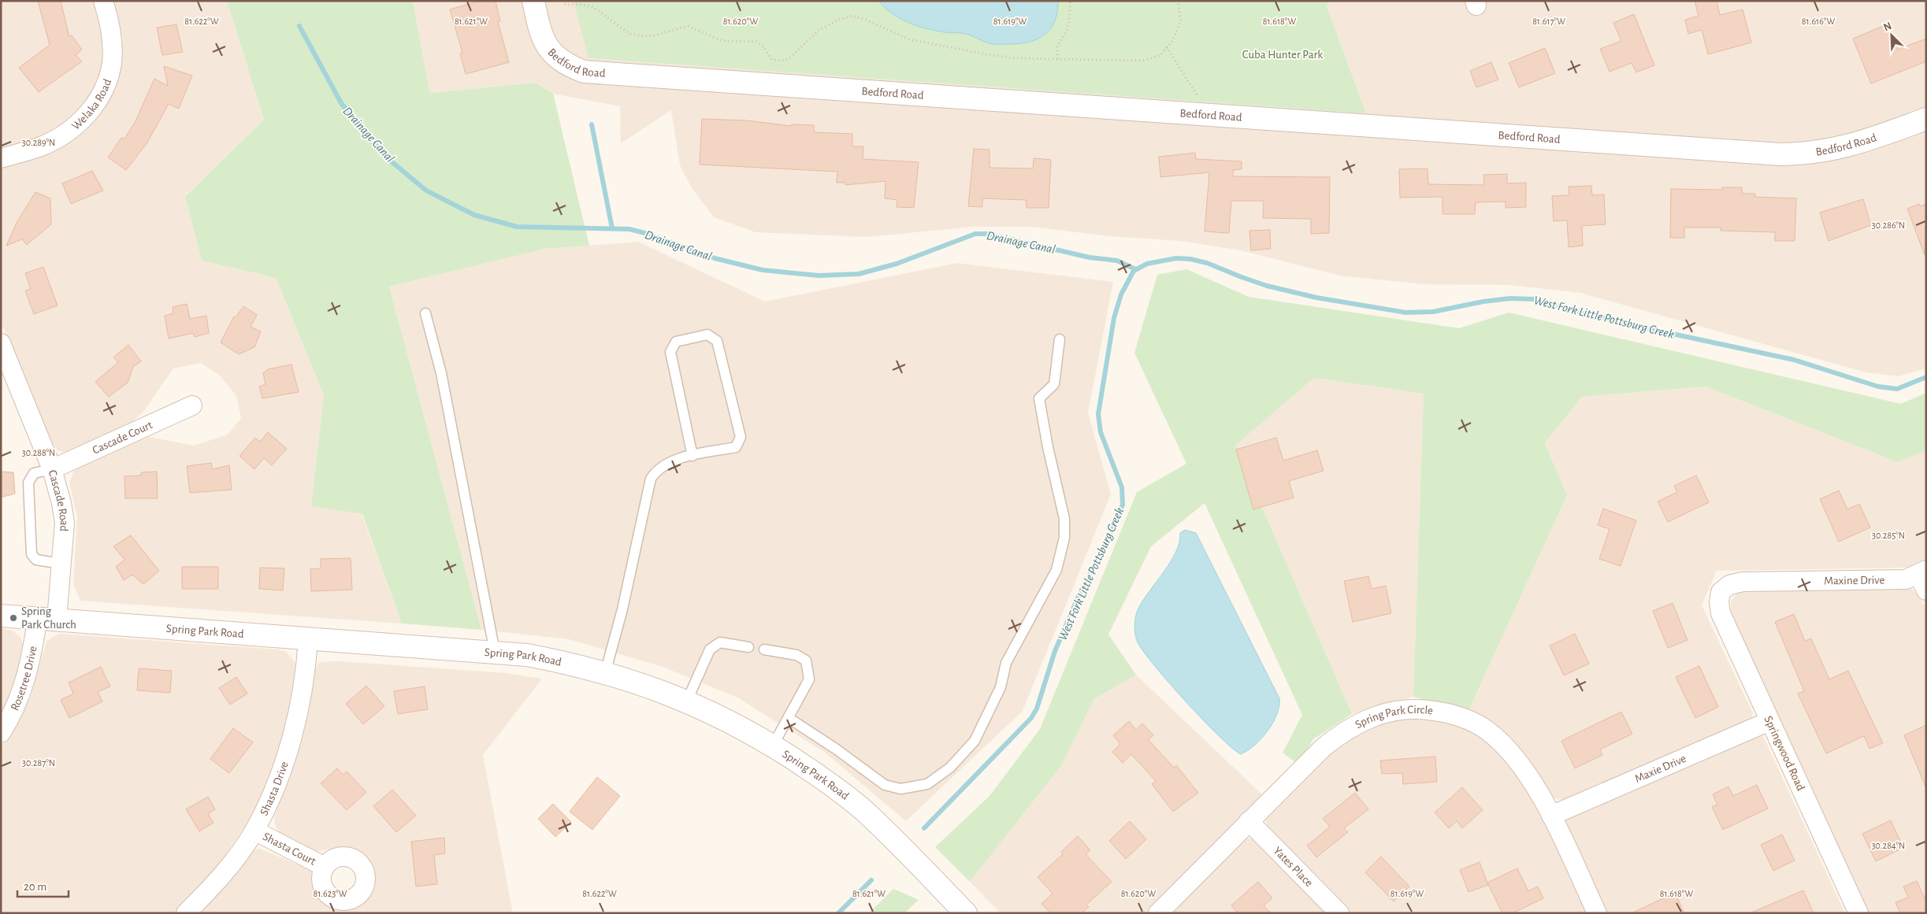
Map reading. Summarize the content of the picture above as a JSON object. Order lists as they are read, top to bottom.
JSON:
{
  "streets": {
    "street": [
      "Bedford Road",
      "Welaka Road",
      "Cascade Court",
      "Cascade Road",
      "Maxine Drive",
      "Spring Park Road",
      "Rosetree Drive",
      "Spring Park Circle",
      "Springwood Road",
      "Maxie Drive",
      "Shasta Drive",
      "Shasta Court",
      "Yates Place"
    ]
  },
  "crossings": [
    ["Cascade Court", "Cascade Road"],
    ["Cascade Road", "Spring Park Road"],
    ["Cascade Road", "Rosetree Drive"],
    ["Maxine Drive", "Springwood Road"],
    ["Spring Park Road", "Rosetree Drive"],
    ["Spring Park Road", "Shasta Drive"],
    ["Spring Park Circle", "Maxie Drive"],
    ["Spring Park Circle", "Yates Place"],
    ["Springwood Road", "Maxie Drive"],
    ["Shasta Drive", "Shasta Court"]
  ],
  "water": ["Drainage Canal", "West Fork Little Pottsburg Creek"],
  "parks": ["Cuba Hunter Park"],
  "places": ["Spring Park Church"],
  "scale_bar": "20 m",
  "north": "top left",
  "coordinates": [
    "81.622°W",
    "81.620°W",
    "81.618°W",
    "81.617°W",
    "81.616°W",
    "81.621°W",
    "81.619°W",
    "30.289°N",
    "30.286°N",
    "30.288°N",
    "30.285°N",
    "30.287°N",
    "30.284°N",
    "81.623°W"
  ]
}
